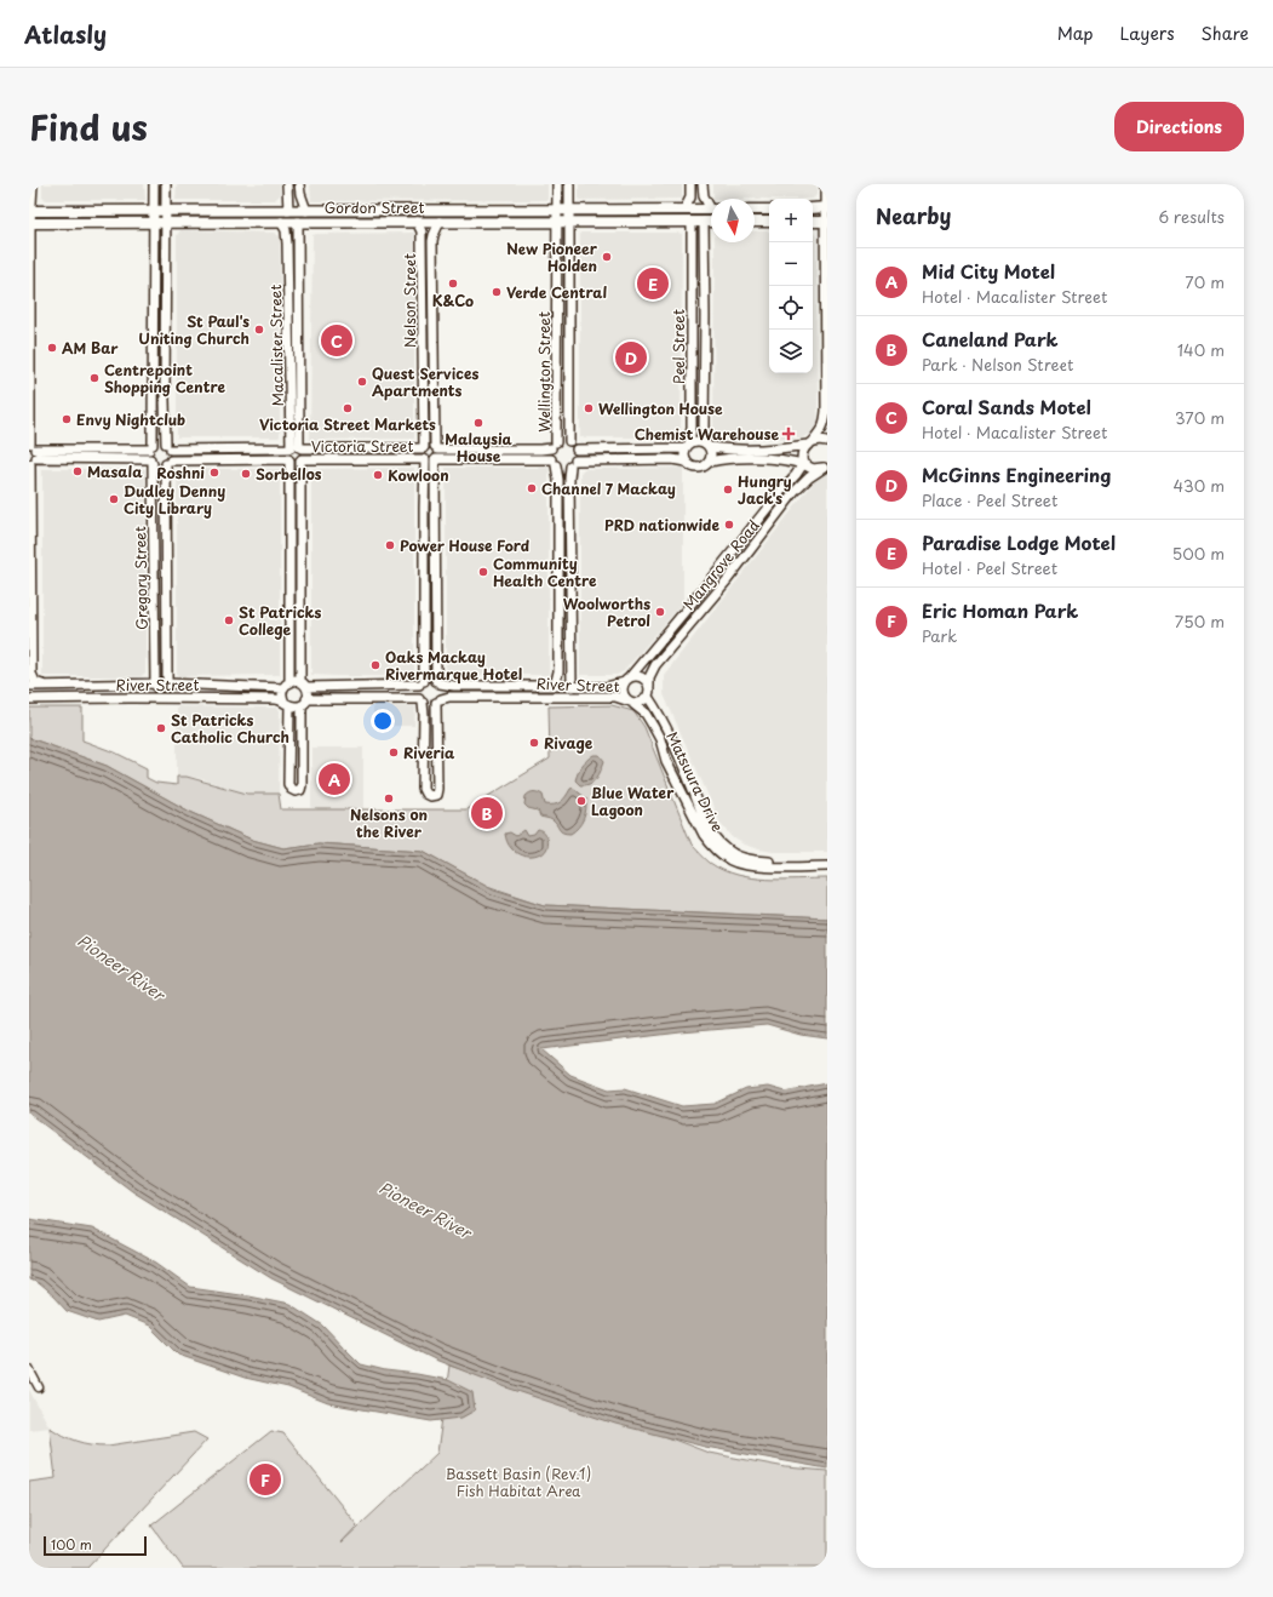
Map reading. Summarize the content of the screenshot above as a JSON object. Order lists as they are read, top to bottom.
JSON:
{
  "streets": {
    "main road": ["Gordon Street"],
    "street": [
      "Nelson Street",
      "Macalister Street",
      "Peel Street",
      "Wellington Street",
      "Victoria Street",
      "Mangrove Road",
      "Gregory Street",
      "River Street",
      "Matsuura Drive"
    ]
  },
  "crossings": [
    ["Gordon Street", "Nelson Street"],
    ["Gordon Street", "Macalister Street"],
    ["Gordon Street", "Peel Street"],
    ["Gordon Street", "Wellington Street"],
    ["Nelson Street", "Victoria Street"],
    ["Macalister Street", "Victoria Street"],
    ["Victoria Street", "Gregory Street"],
    ["Mangrove Road", "River Street"],
    ["Mangrove Road", "Matsuura Drive"],
    ["Gregory Street", "River Street"],
    ["River Street", "Matsuura Drive"]
  ],
  "water": ["Pioneer River"],
  "parks": ["Bassett Basin (Rev.1) Fish Habitat Area"],
  "places": {
    "other": [
      "New Pioneer Holden",
      "K&Co",
      "Verde Central",
      "St Paul's Uniting Church",
      "AM Bar",
      "Centrepoint Shopping Centre",
      "Quest Services Apartments",
      "Victoria Street Markets",
      "Wellington House",
      "Envy Nightclub",
      "Malaysia House",
      "Masala",
      "Roshni",
      "Sorbellos",
      "Kowloon",
      "Channel 7 Mackay",
      "Hungry Jack's",
      "Dudley Denny City Library",
      "PRD nationwide",
      "Power House Ford",
      "Community Health Centre",
      "Woolworths Petrol",
      "St Patricks College",
      "Oaks Mackay Rivermarque Hotel",
      "St Patricks Catholic Church",
      "Rivage",
      "Riveria",
      "Nelsons on the River",
      "Blue Water Lagoon"
    ],
    "health": ["Chemist Warehouse"]
  },
  "scale_bar": "100 m",
  "north": "bottom",
  "page": {
    "header": "Atlasly",
    "nav": ["Map", "Layers", "Share"],
    "title": "Find us",
    "buttons": "Directions",
    "heading": ["Nearby", "6 results"],
    "map_buttons": ["+", "−"],
    "list": [
      {
        "mark": "A",
        "name": "Mid City Motel",
        "note": "Hotel · Macalister Street",
        "value": "70 m"
      },
      {
        "mark": "B",
        "name": "Caneland Park",
        "note": "Park · Nelson Street",
        "value": "140 m"
      },
      {
        "mark": "C",
        "name": "Coral Sands Motel",
        "note": "Hotel · Macalister Street",
        "value": "370 m"
      },
      {
        "mark": "D",
        "name": "McGinns Engineering",
        "note": "Place · Peel Street",
        "value": "430 m"
      },
      {
        "mark": "E",
        "name": "Paradise Lodge Motel",
        "note": "Hotel · Peel Street",
        "value": "500 m"
      },
      {
        "mark": "F",
        "name": "Eric Homan Park",
        "note": "Park",
        "value": "750 m"
      }
    ],
    "pins": [
      "E",
      "C",
      "D",
      "A",
      "B",
      "F"
    ],
    "scale": "100 m"
  }
}
